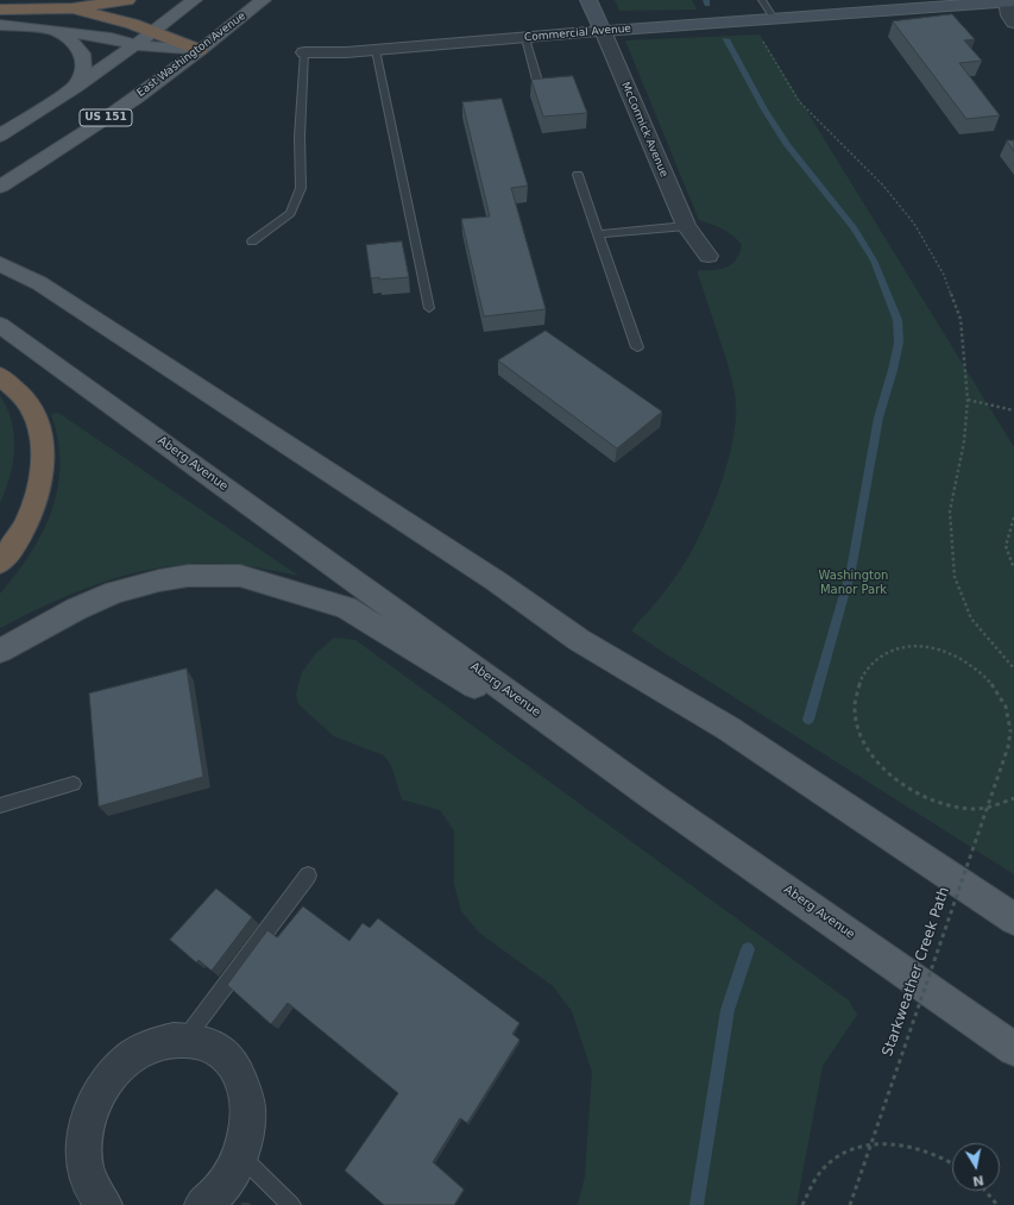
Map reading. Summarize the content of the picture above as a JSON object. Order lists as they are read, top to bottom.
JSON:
{
  "streets": {
    "main road": ["East Washington Avenue", "US 151", "Aberg Avenue"],
    "street": ["Commercial Avenue", "McCormick Avenue"],
    "path": ["Starkweather Creek Path"]
  },
  "crossings": [
    ["Commercial Avenue", "McCormick Avenue"]
  ],
  "parks": ["Washington Manor Park"],
  "north": "bottom"
}
